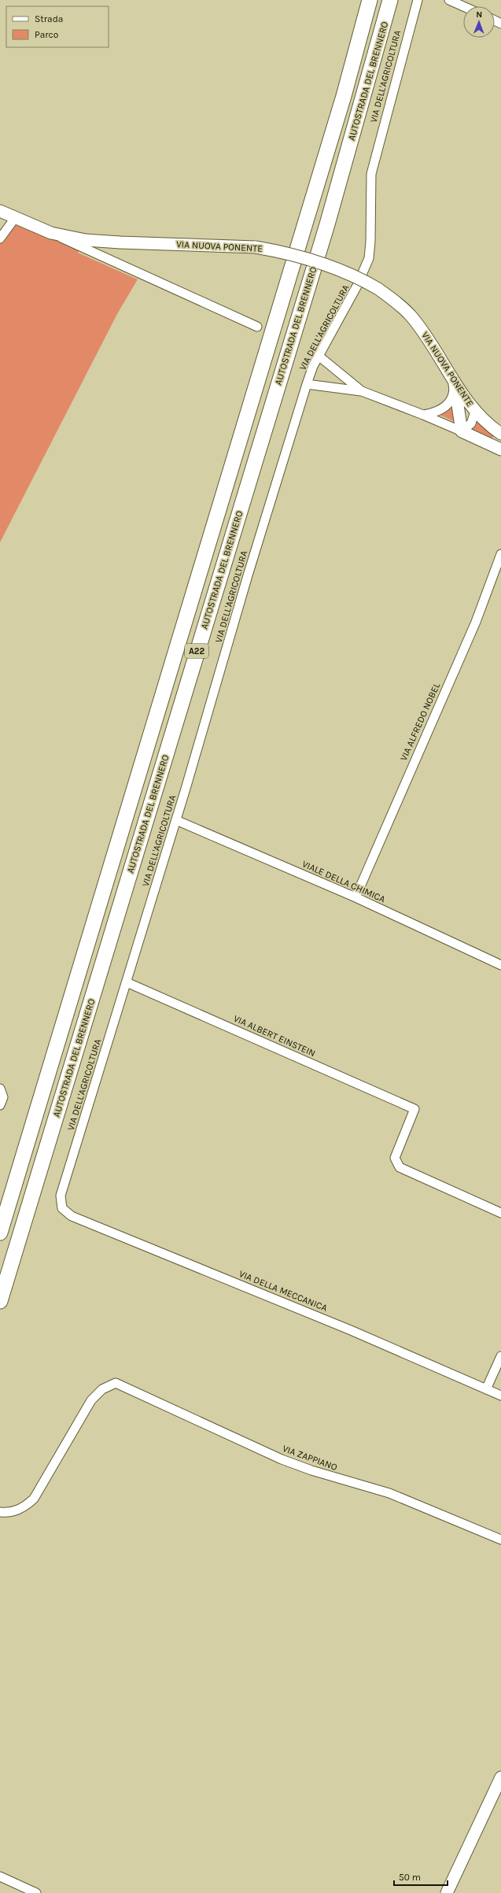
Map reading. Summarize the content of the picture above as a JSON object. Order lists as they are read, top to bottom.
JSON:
{
  "streets": {
    "highway": ["AUTOSTRADA DEL BRENNERO", "A22"],
    "street": [
      "VIA DELL'AGRICOLTURA",
      "VIA NUOVA PONENTE",
      "VIA ALFREDO NOBEL",
      "VIALE DELLA CHIMICA",
      "VIA ALBERT EINSTEIN",
      "VIA DELLA MECCANICA",
      "VIA ZAPPIANO"
    ]
  },
  "crossings": [
    ["VIA DELL'AGRICOLTURA", "VIALE DELLA CHIMICA"],
    ["VIA DELL'AGRICOLTURA", "VIA ALBERT EINSTEIN"],
    ["VIA DELL'AGRICOLTURA", "VIA DELLA MECCANICA"],
    ["VIA ALFREDO NOBEL", "VIALE DELLA CHIMICA"]
  ],
  "legend": ["Strada", "Parco"],
  "scale_bar": "50 m",
  "north": "top"
}
